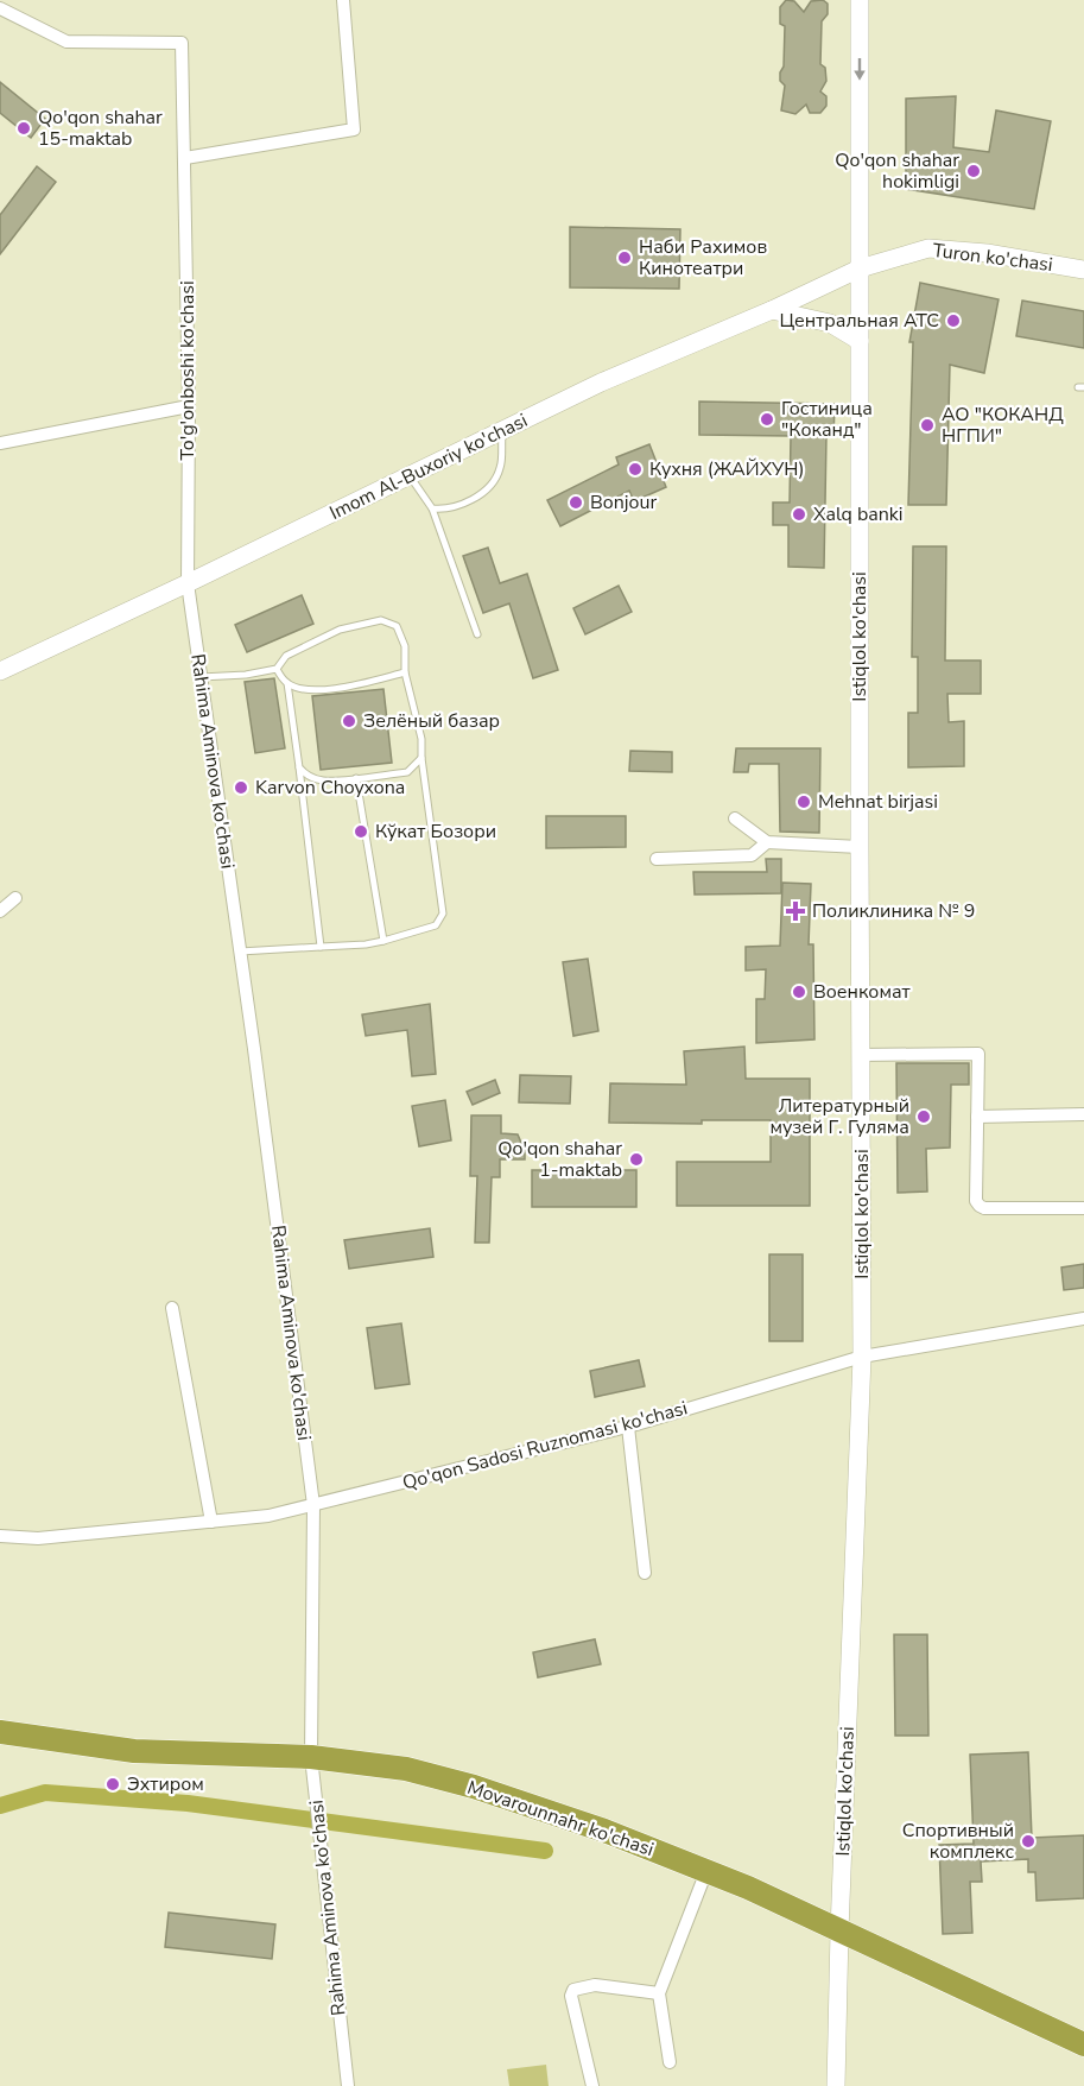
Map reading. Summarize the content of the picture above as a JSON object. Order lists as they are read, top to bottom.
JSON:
{
  "streets": {
    "highway": ["Movarounnahr ko'chasi"],
    "main road": ["Turon ko'chasi", "Imom Al-Buxoriy ko'chasi", "Istiqlol ko'chasi"],
    "street": ["To'g'onboshi ko'chasi", "Rahima Aminova ko'chasi", "Qo'qon Sadosi Ruznomasi ko'chasi"]
  },
  "crossings": [
    ["Turon ko'chasi", "Imom Al-Buxoriy ko'chasi"],
    ["Turon ko'chasi", "Istiqlol ko'chasi"],
    ["To'g'onboshi ko'chasi", "Imom Al-Buxoriy ko'chasi"],
    ["To'g'onboshi ko'chasi", "Rahima Aminova ko'chasi"],
    ["Imom Al-Buxoriy ko'chasi", "Istiqlol ko'chasi"],
    ["Imom Al-Buxoriy ko'chasi", "Rahima Aminova ko'chasi"],
    ["Istiqlol ko'chasi", "Qo'qon Sadosi Ruznomasi ko'chasi"],
    ["Istiqlol ko'chasi", "Movarounnahr ko'chasi"],
    ["Rahima Aminova ko'chasi", "Qo'qon Sadosi Ruznomasi ko'chasi"],
    ["Rahima Aminova ko'chasi", "Movarounnahr ko'chasi"]
  ],
  "places": {
    "other": [
      "Qo'qon shahar 15-maktab",
      "Qo'qon shahar hokimligi",
      "Наби Рахимов Кинотеатри",
      "Центральная АТС",
      "Гостиница \"Коканд\"",
      "АО \"КОКАНД НГПИ\"",
      "Кухня (ЖАЙХУН)",
      "Bonjour",
      "Xalq banki",
      "Зелёный базар",
      "Karvon Choyxona",
      "Mehnat birjasi",
      "Кўкат Бозори",
      "Военкомат",
      "Литературный музей Г. Гуляма",
      "Qo'qon shahar 1-maktab",
      "Эхтиром",
      "Спортивный комплекс"
    ],
    "health": ["Поликлиника № 9"]
  }
}
